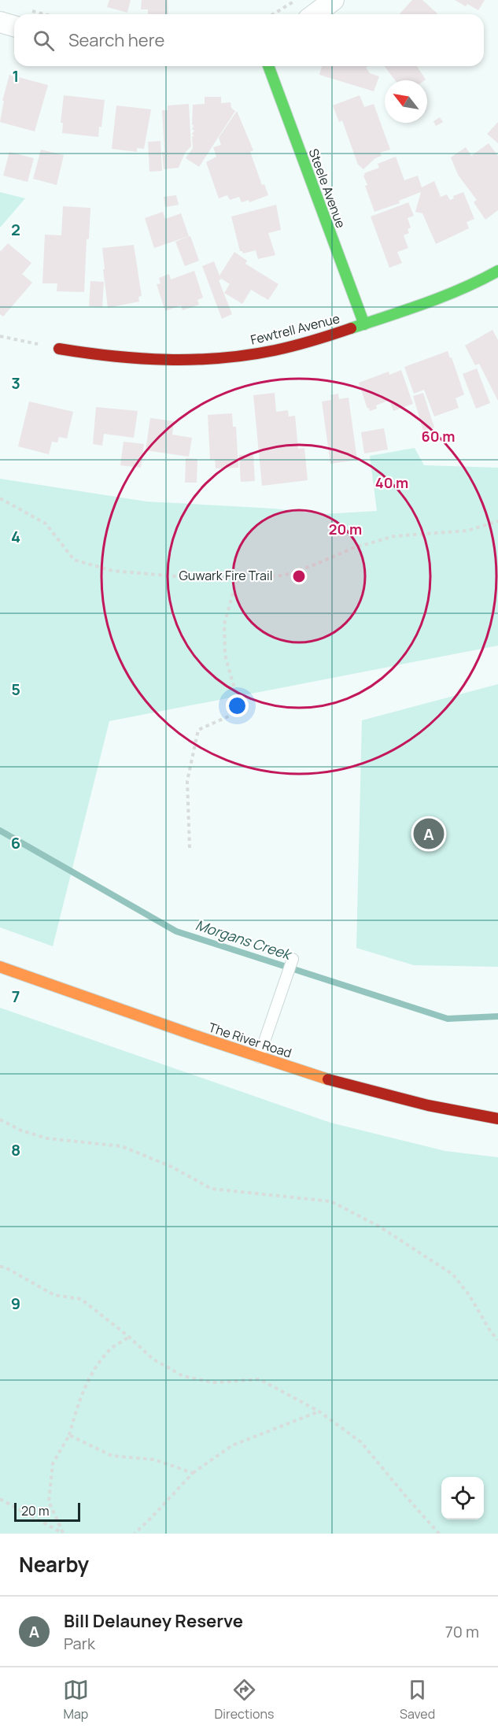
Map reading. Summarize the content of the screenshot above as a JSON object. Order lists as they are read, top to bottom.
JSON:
{
  "streets": {
    "street": ["Steele Avenue", "Fewtrell Avenue", "The River Road"],
    "path": ["Guwark Fire Trail"]
  },
  "crossings": [
    ["Steele Avenue", "Fewtrell Avenue"]
  ],
  "water": ["Morgans Creek"],
  "scale_bar": "20 m",
  "north": "top left",
  "page": {
    "search": "Search here",
    "pins": "A",
    "scale": "20 m",
    "heading": "Nearby",
    "list": [
      {
        "mark": "A",
        "name": "Bill Delauney Reserve",
        "note": "Park",
        "value": "70 m"
      }
    ],
    "nav": ["Map", "Directions", "Saved"]
  },
  "grid": {
    "rows": [
      "1",
      "2",
      "3",
      "4",
      "5",
      "6",
      "7",
      "8",
      "9"
    ]
  },
  "rings": ["60 m", "40 m", "20 m"]
}
